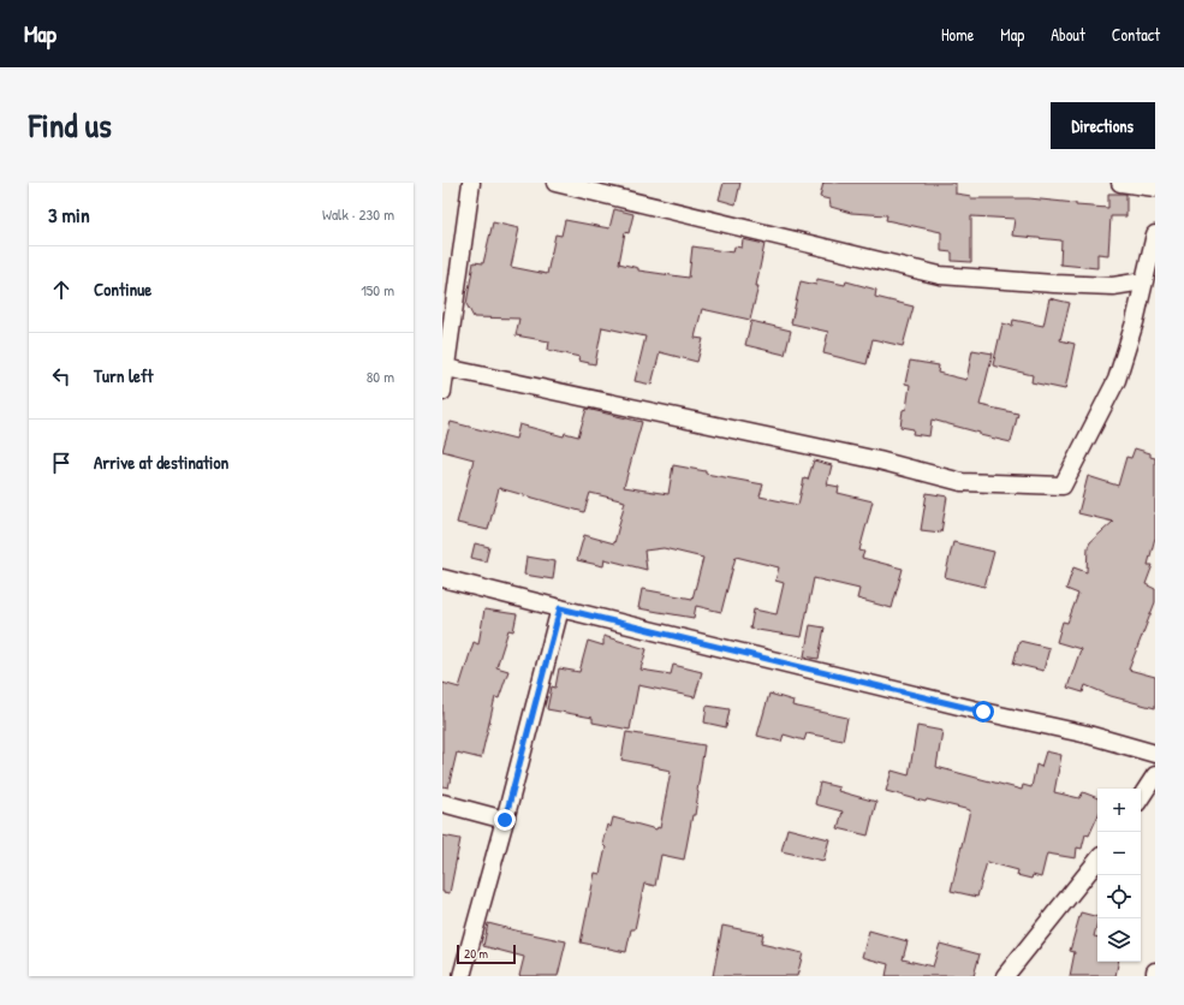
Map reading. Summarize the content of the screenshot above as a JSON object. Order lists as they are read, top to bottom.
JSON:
{
  "scale_bar": "20 m",
  "page": {
    "header": "Map",
    "nav": [
      "Home",
      "Map",
      "About",
      "Contact"
    ],
    "title": "Find us",
    "buttons": "Directions",
    "heading": ["3 min", "Walk · 230 m"],
    "list": [
      ["Continue", "150 m"],
      ["Turn left", "80 m"],
      "Arrive at destination"
    ],
    "map_buttons": ["+", "−"],
    "scale": "20 m"
  }
}
